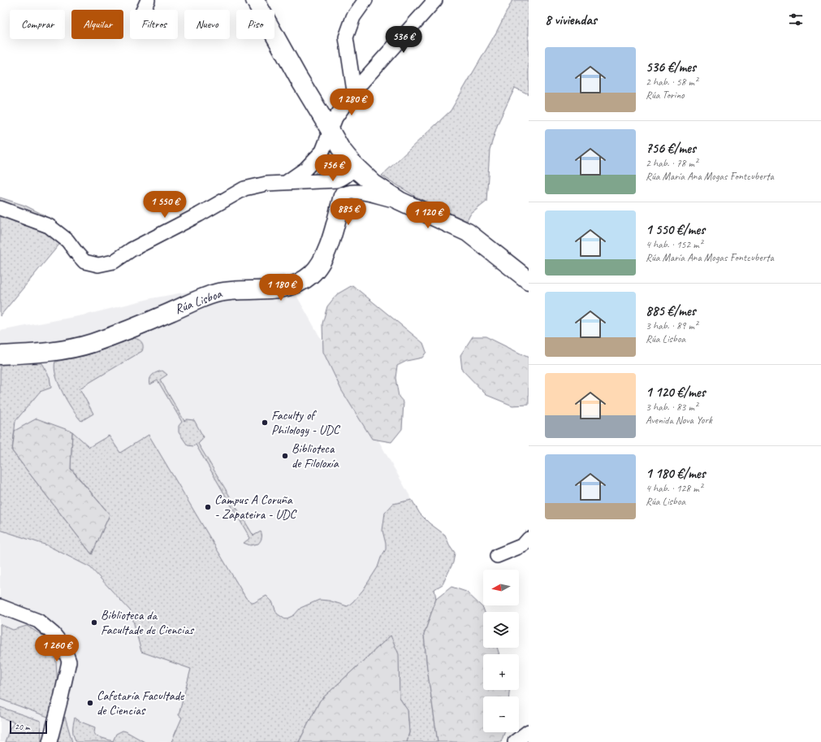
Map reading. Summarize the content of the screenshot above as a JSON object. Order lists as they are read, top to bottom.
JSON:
{
  "streets": {
    "street": ["Rúa Lisboa"]
  },
  "places": [
    "Faculty of Philology - UDC",
    "Biblioteca de Filoloxía",
    "Campus A Coruña - Zapateira - UDC",
    "Biblioteca da Facultade de Ciencias",
    "Cafetaría Facultade de Ciencias"
  ],
  "scale_bar": "20 m",
  "north": "left",
  "page": {
    "heading": "8 viviendas",
    "chip": [
      "Comprar",
      "Alquilar",
      "Filtros",
      "Nuevo",
      "Piso"
    ],
    "price": [
      "536 €",
      "1 280 €",
      "756 €",
      "1 550 €",
      "885 €",
      "1 120 €",
      "1 180 €",
      "1 260 €"
    ],
    "list": [
      {
        "name": "536 €/mes",
        "note": "2 hab. · 58 m² · Rúa Torino"
      },
      {
        "name": "756 €/mes",
        "note": "2 hab. · 78 m² · Rúa María Ana Mogas Fontcuberta"
      },
      {
        "name": "1 550 €/mes",
        "note": "4 hab. · 152 m² · Rúa María Ana Mogas Fontcuberta"
      },
      {
        "name": "885 €/mes",
        "note": "3 hab. · 89 m² · Rúa Lisboa"
      },
      {
        "name": "1 120 €/mes",
        "note": "3 hab. · 83 m² · Avenida Nova York"
      },
      {
        "name": "1 180 €/mes",
        "note": "4 hab. · 128 m² · Rúa Lisboa"
      }
    ],
    "map_buttons": ["+", "−"],
    "scale": "20 m"
  }
}
